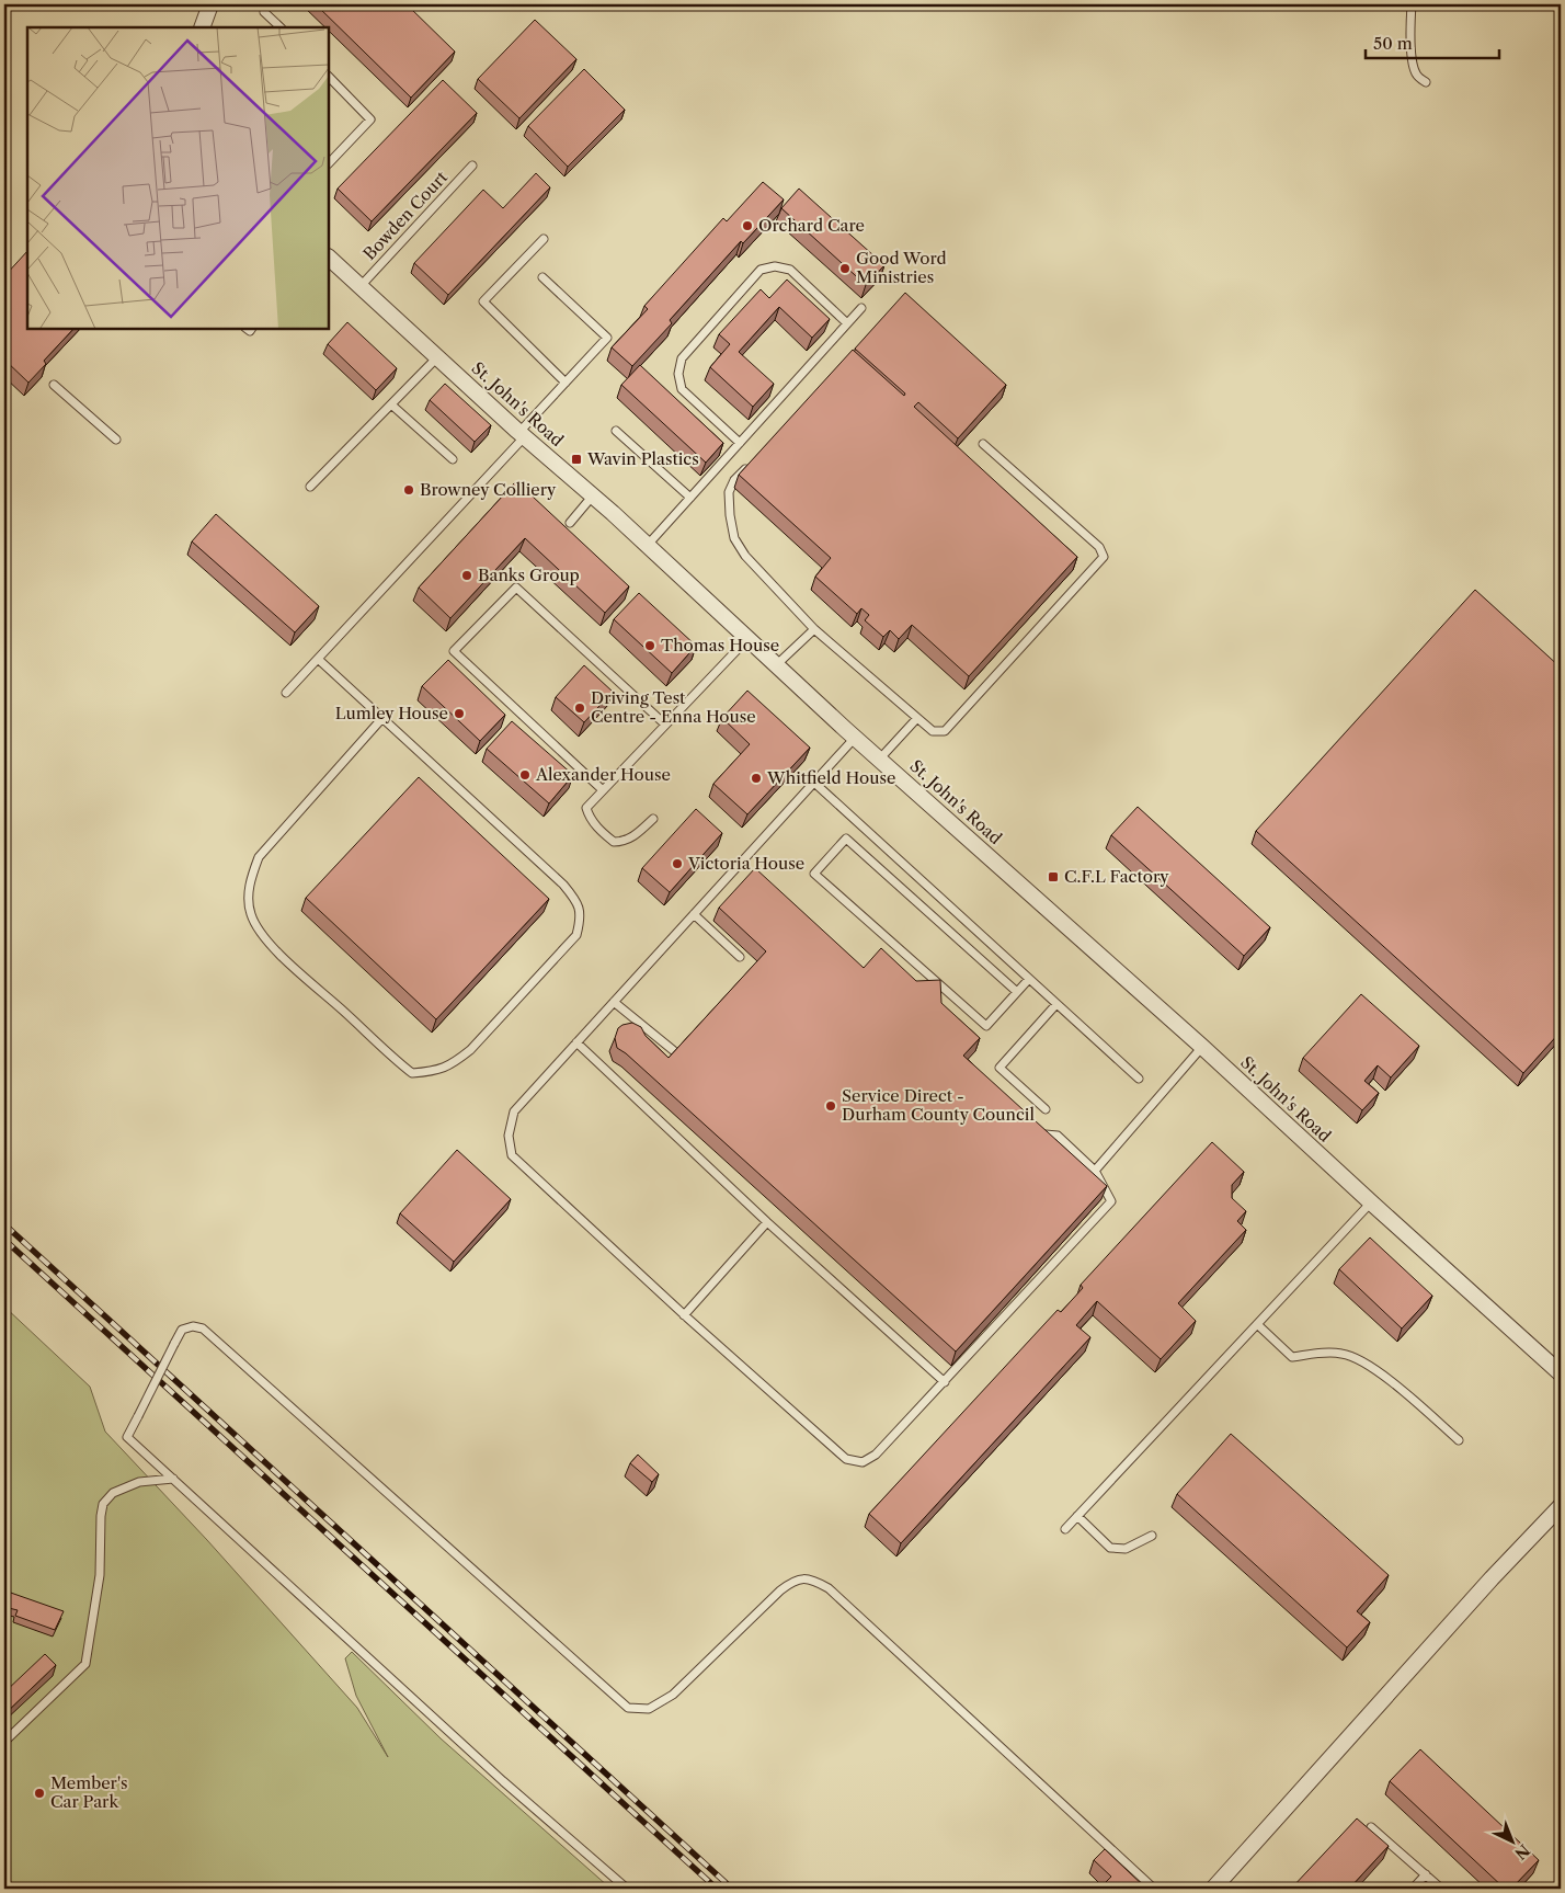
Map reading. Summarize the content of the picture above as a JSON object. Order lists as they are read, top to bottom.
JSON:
{
  "streets": {
    "street": ["St. John's Road"],
    "lane": ["Bowden Court"]
  },
  "crossings": [
    ["Bowden Court", "St. John's Road"]
  ],
  "places": {
    "other": [
      "Orchard Care",
      "Good Word Ministries",
      "Browney Colliery",
      "Banks Group",
      "Thomas House",
      "Driving Test Centre - Enna House",
      "Lumley House",
      "Alexander House",
      "Whitfield House",
      "Victoria House",
      "Service Direct - Durham County Council",
      "Member's Car Park"
    ],
    "transit": ["Wavin Plastics", "C.F.L Factory"]
  },
  "scale_bar": "50 m",
  "north": "bottom right"
}
